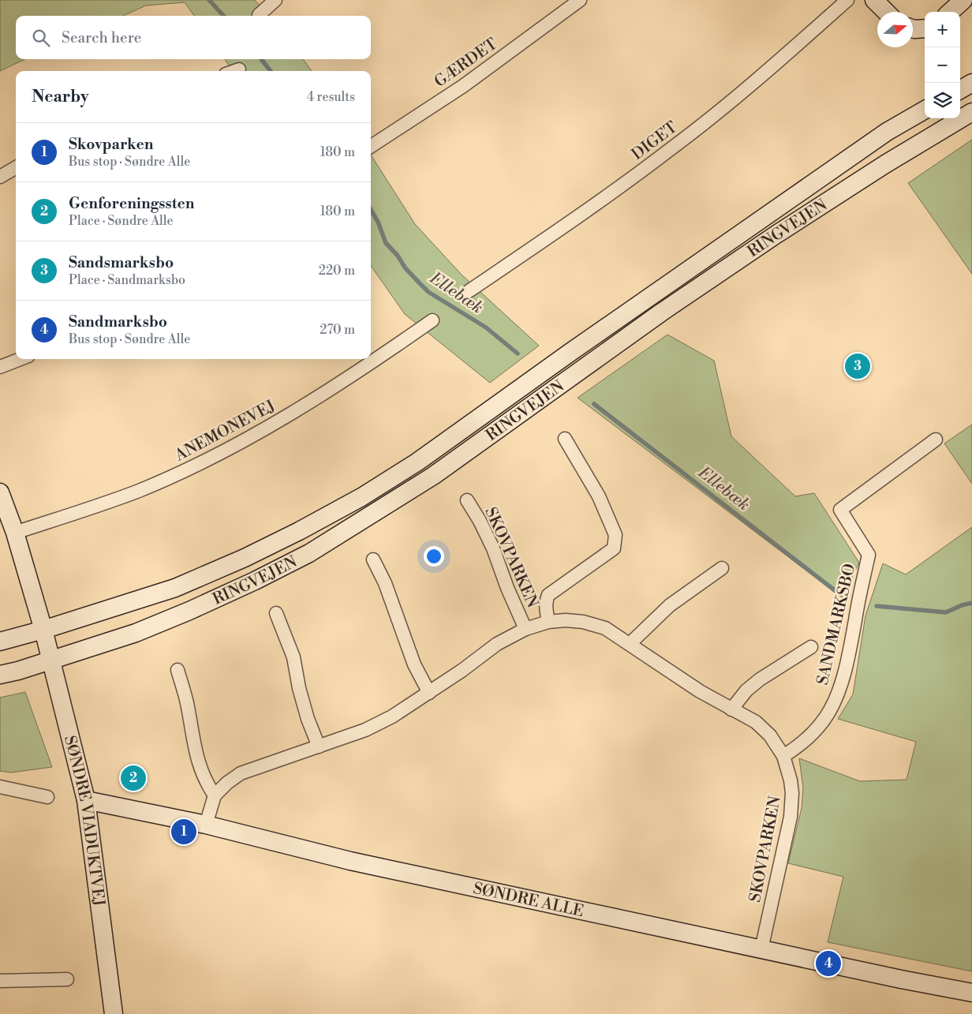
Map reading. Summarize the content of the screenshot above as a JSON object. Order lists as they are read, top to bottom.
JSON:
{
  "streets": {
    "main road": ["RINGVEJEN", "SØNDRE VIADUKTVEJ", "SØNDRE ALLE"],
    "street": [
      "GÆRDET",
      "DIGET",
      "ANEMONEVEJ",
      "SKOVPARKEN",
      "SANDMARKSBO"
    ]
  },
  "crossings": [
    ["RINGVEJEN", "SØNDRE VIADUKTVEJ"],
    ["ANEMONEVEJ", "SØNDRE VIADUKTVEJ"],
    ["SKOVPARKEN", "SANDMARKSBO"],
    ["SKOVPARKEN", "SØNDRE ALLE"],
    ["SØNDRE VIADUKTVEJ", "SØNDRE ALLE"]
  ],
  "water": ["Ellebæk"],
  "north": "right",
  "page": {
    "map_buttons": ["+", "−"],
    "search": "Search here",
    "heading": ["Nearby", "4 results"],
    "list": [
      {
        "mark": "1",
        "name": "Skovparken",
        "note": "Bus stop · Søndre Alle",
        "value": "180 m"
      },
      {
        "mark": "2",
        "name": "Genforeningssten",
        "note": "Place · Søndre Alle",
        "value": "180 m"
      },
      {
        "mark": "3",
        "name": "Sandsmarksbo",
        "note": "Place · Sandmarksbo",
        "value": "220 m"
      },
      {
        "mark": "4",
        "name": "Sandmarksbo",
        "note": "Bus stop · Søndre Alle",
        "value": "270 m"
      }
    ],
    "pins": [
      "3",
      "2",
      "1",
      "4"
    ]
  }
}
